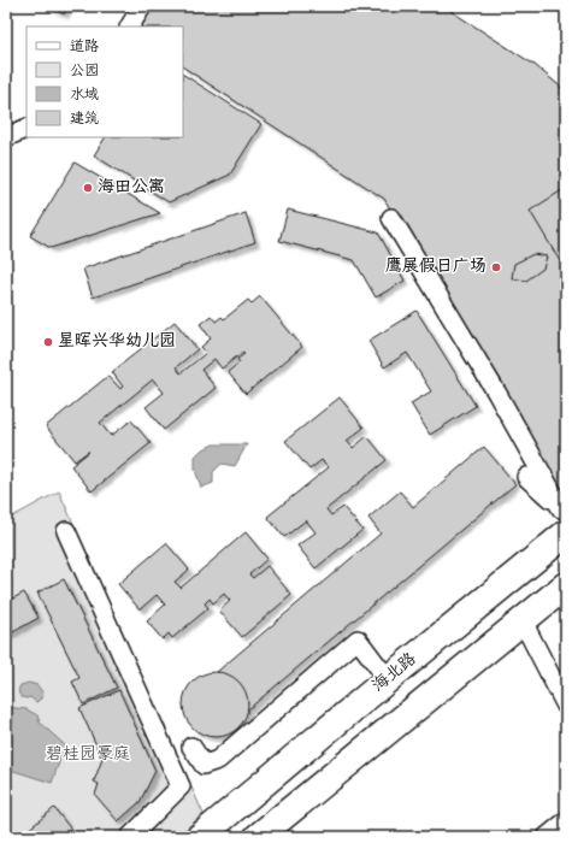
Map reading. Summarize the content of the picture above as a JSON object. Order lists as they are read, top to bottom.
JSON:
{
  "streets": {
    "street": ["海北路"]
  },
  "parks": ["碧桂园豪庭"],
  "places": ["海田公寓", "鹰展假日广场", "星晖兴华幼儿园"],
  "legend": [
    "道路",
    "公园",
    "水域",
    "建筑"
  ]
}
